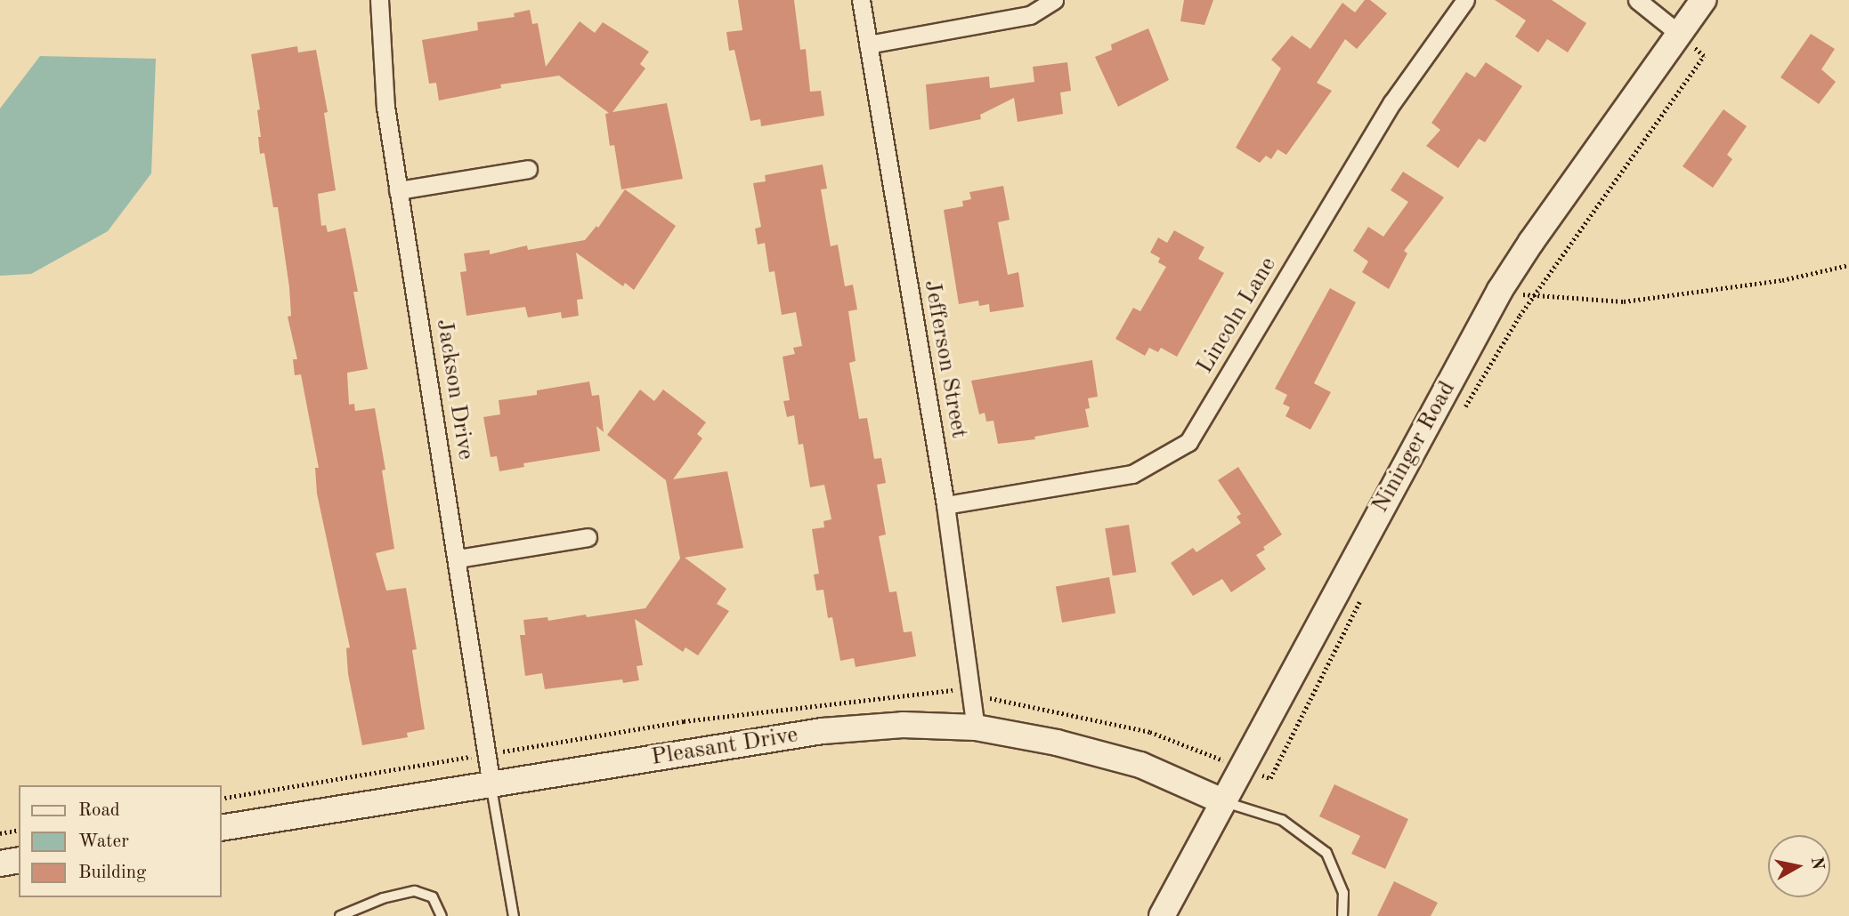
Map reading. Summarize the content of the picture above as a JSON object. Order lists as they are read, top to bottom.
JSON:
{
  "streets": {
    "street": [
      "Lincoln Lane",
      "Jefferson Street",
      "Jackson Drive",
      "Nininger Road",
      "Pleasant Drive"
    ]
  },
  "crossings": [
    ["Lincoln Lane", "Jefferson Street"],
    ["Jefferson Street", "Pleasant Drive"],
    ["Jackson Drive", "Pleasant Drive"],
    ["Nininger Road", "Pleasant Drive"]
  ],
  "legend": ["Road", "Water", "Building"],
  "north": "right"
}
